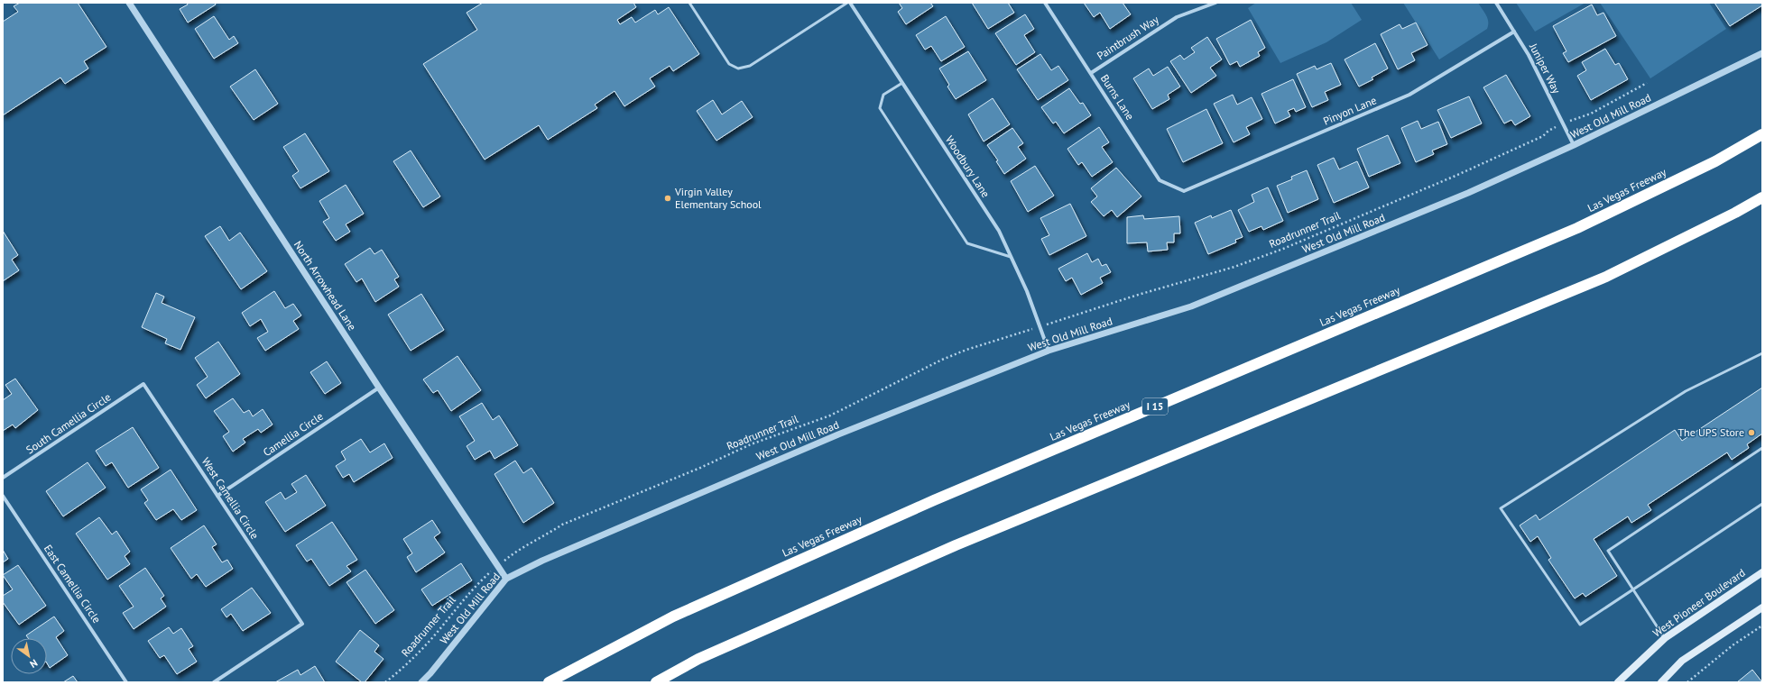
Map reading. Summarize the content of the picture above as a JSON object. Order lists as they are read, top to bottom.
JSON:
{
  "streets": {
    "highway": ["Las Vegas Freeway", "I 15"],
    "main road": ["West Pioneer Boulevard"],
    "street": [
      "Paintbrush Way",
      "Juniper Way",
      "Burns Lane",
      "Pinyon Lane",
      "West Old Mill Road",
      "Woodbury Lane",
      "North Arrowhead Lane",
      "South Camellia Circle",
      "Camellia Circle",
      "West Camellia Circle",
      "East Camellia Circle"
    ],
    "path": ["Roadrunner Trail"]
  },
  "crossings": [
    ["Paintbrush Way", "Burns Lane"],
    ["Juniper Way", "Pinyon Lane"],
    ["Juniper Way", "West Old Mill Road"],
    ["Burns Lane", "Pinyon Lane"],
    ["West Old Mill Road", "Woodbury Lane"],
    ["West Old Mill Road", "North Arrowhead Lane"],
    ["North Arrowhead Lane", "Camellia Circle"],
    ["South Camellia Circle", "West Camellia Circle"],
    ["Camellia Circle", "West Camellia Circle"]
  ],
  "places": ["Virgin Valley Elementary School", "The UPS Store"],
  "north": "bottom right"
}
